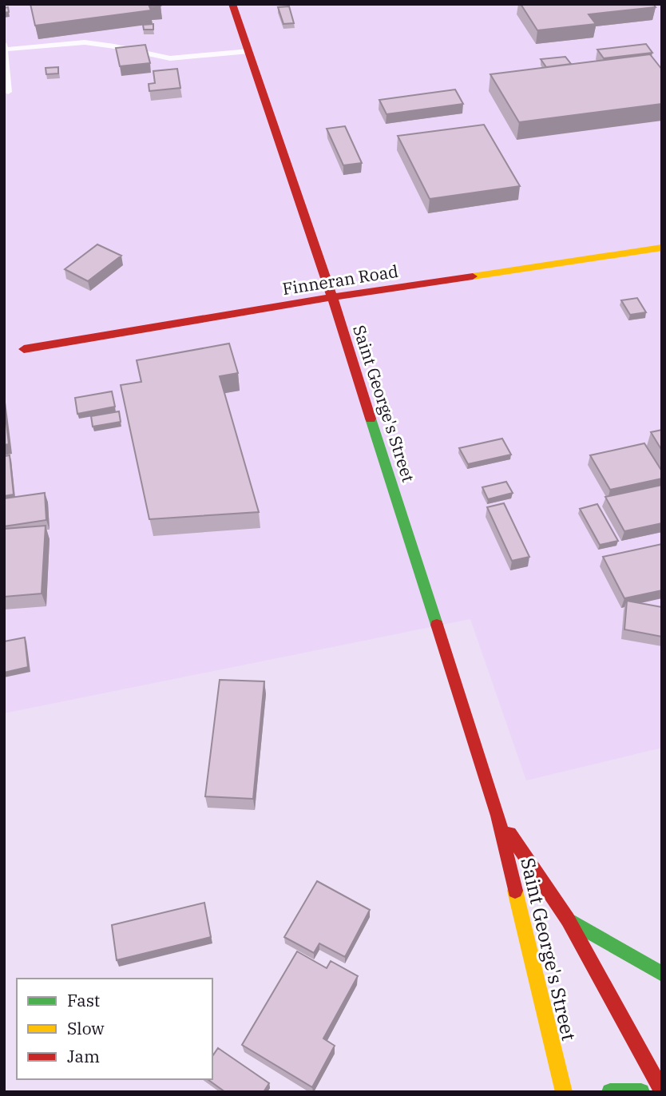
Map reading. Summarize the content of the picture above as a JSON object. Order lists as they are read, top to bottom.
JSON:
{
  "streets": {
    "main road": ["Finneran Road", "Saint George's Street"]
  },
  "crossings": [
    ["Finneran Road", "Saint George's Street"]
  ],
  "legend": ["Fast", "Slow", "Jam"]
}
